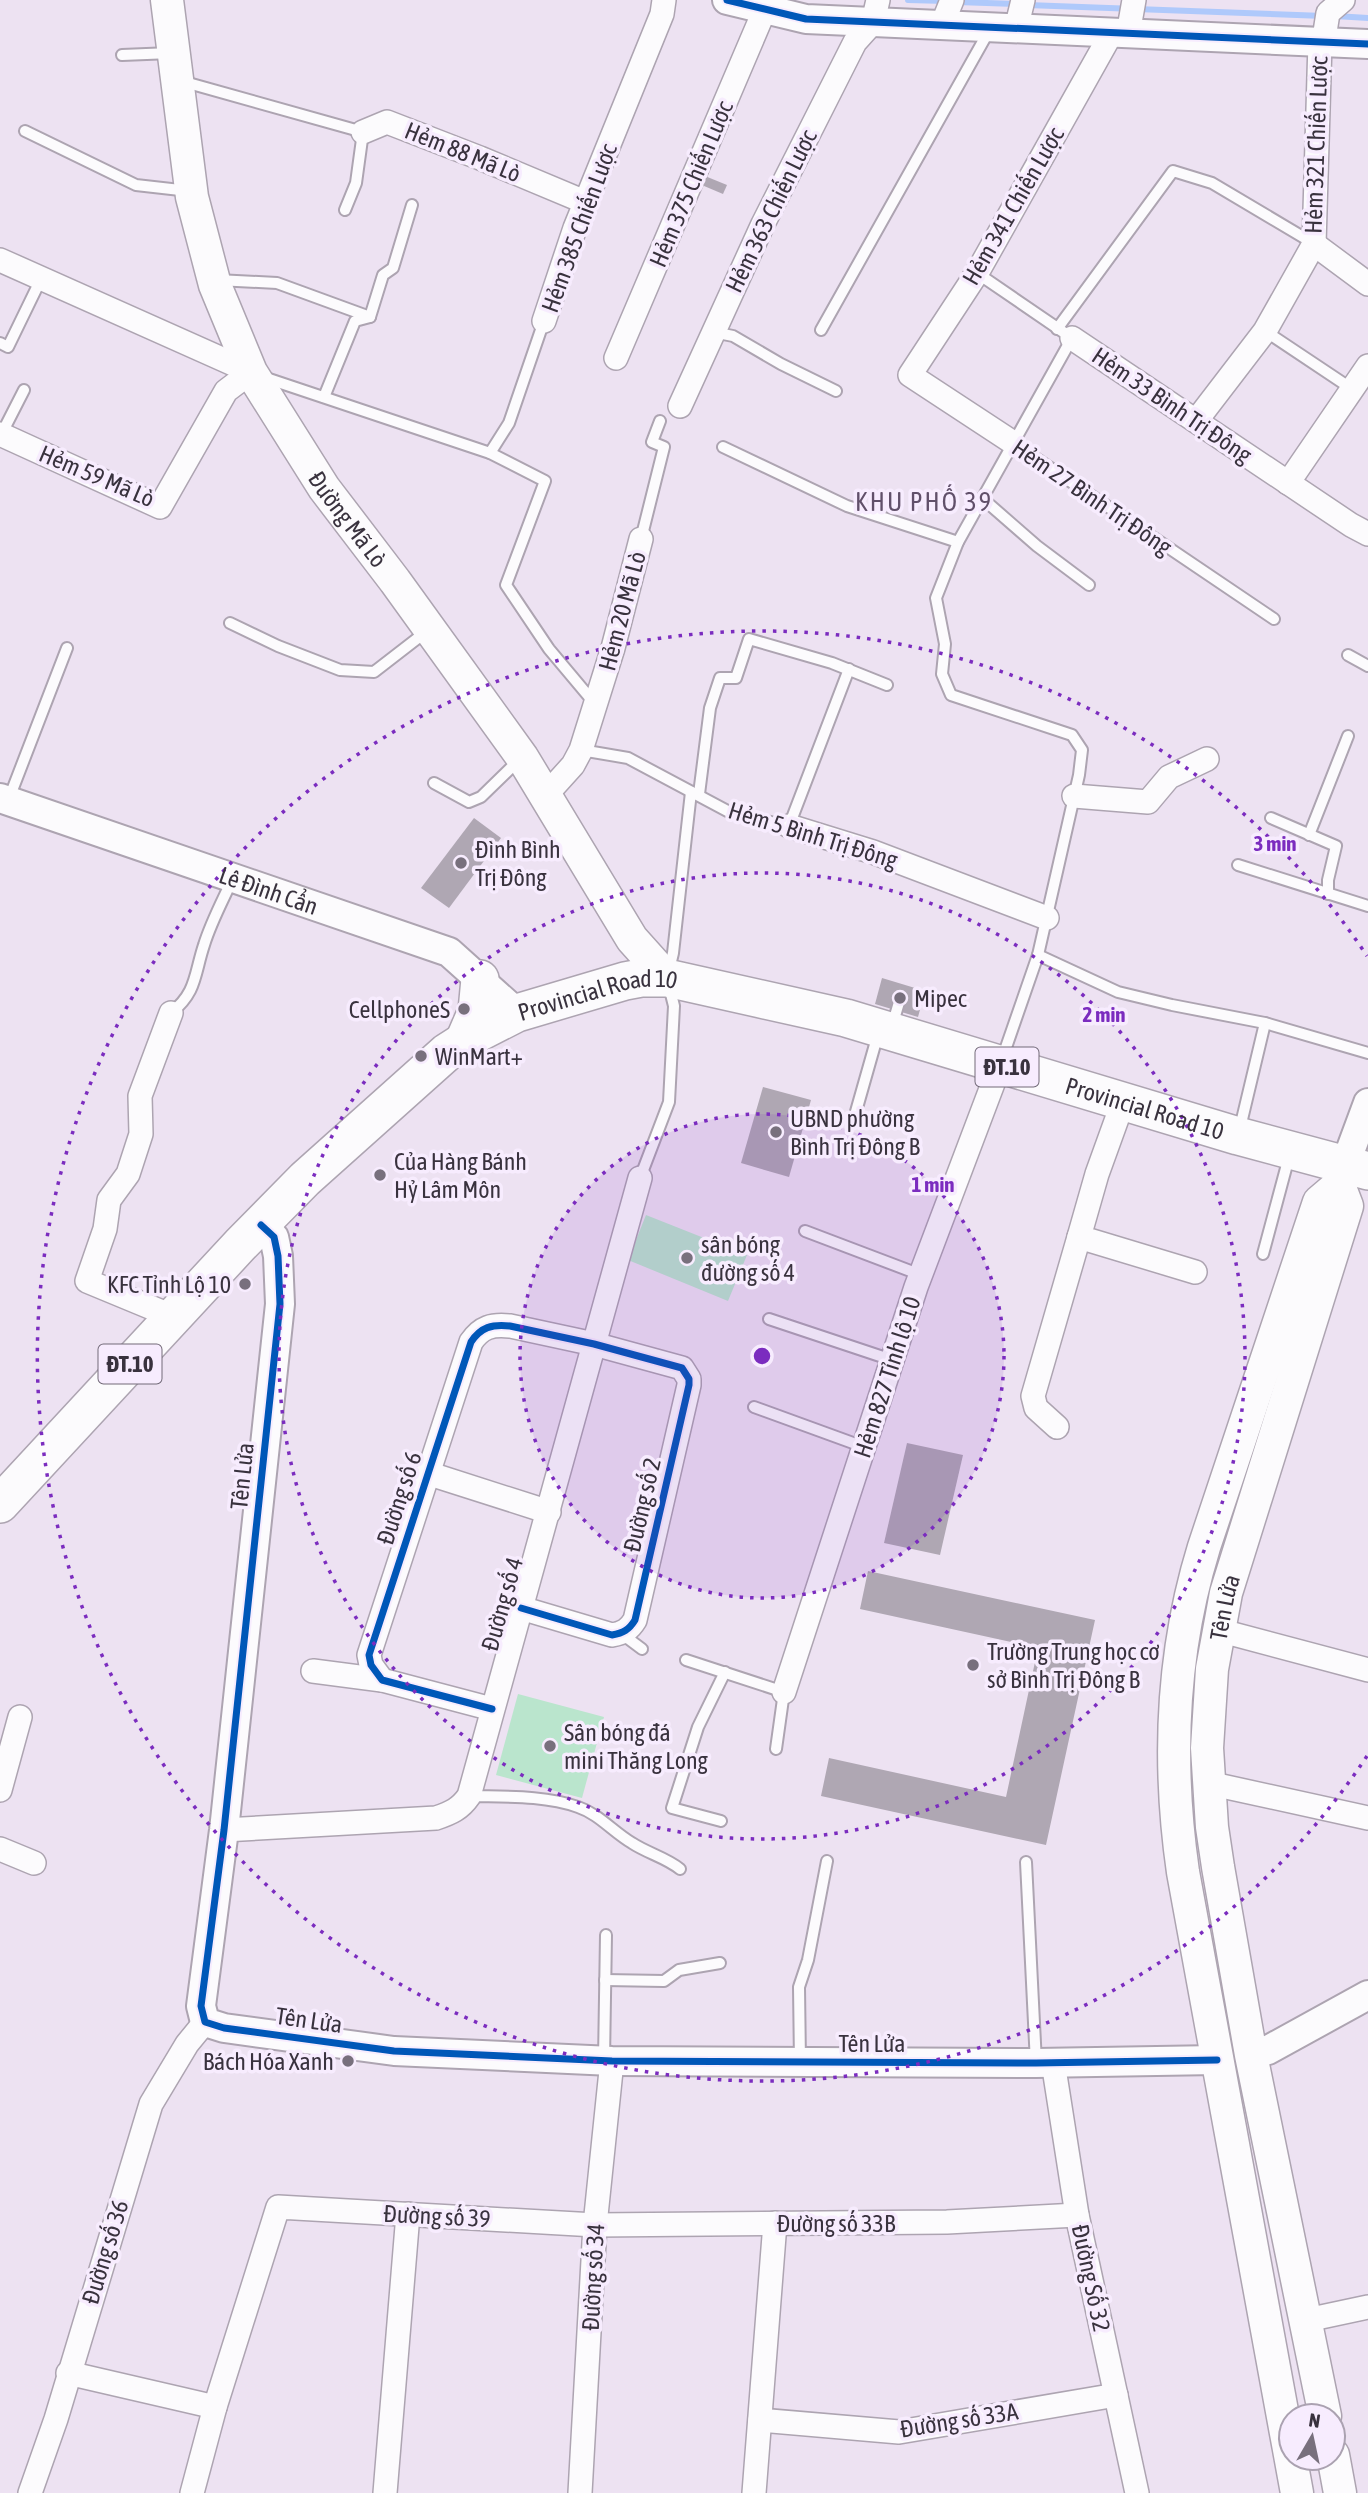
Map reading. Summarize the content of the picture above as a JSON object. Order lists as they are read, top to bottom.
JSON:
{
  "streets": {
    "main road": [
      "Đường Mã Lò",
      "Provincial Road 10",
      "ĐT.10",
      "Tên Lửa"
    ],
    "street": [
      "Hẻm 321 Chiến Lược",
      "Hẻm 88 Mã Lò",
      "Hẻm 375 Chiến Lược",
      "Hẻm 341 Chiến Lược",
      "Hẻm 363 Chiến Lược",
      "Hẻm 385 Chiến Lược",
      "Hẻm 33 Bình Trị Đông",
      "Hẻm 59 Mã Lò",
      "Hẻm 27 Bình Trị Đông",
      "Hẻm 20 Mã Lò",
      "Hẻm 5 Bình Trị Đông",
      "Lê Đình Cẩn",
      "Hẻm 827 Tỉnh lộ 10",
      "Đường số 6",
      "Đường số 2",
      "Đường số 4",
      "Đường số 39",
      "Đường số 33B",
      "Đường số 36",
      "Đường số 34",
      "Đường Số 32",
      "Đường số 33A"
    ]
  },
  "crossings": [
    ["Hẻm 321 Chiến Lược", "Hẻm 33 Bình Trị Đông"],
    ["Hẻm 88 Mã Lò", "Hẻm 385 Chiến Lược"],
    ["Hẻm 88 Mã Lò", "Đường Mã Lò"],
    ["Hẻm 341 Chiến Lược", "Hẻm 33 Bình Trị Đông"],
    ["Hẻm 341 Chiến Lược", "Hẻm 27 Bình Trị Đông"],
    ["Hẻm 59 Mã Lò", "Đường Mã Lò"],
    ["Đường Mã Lò", "Hẻm 20 Mã Lò"],
    ["Đường Mã Lò", "Provincial Road 10"],
    ["Hẻm 20 Mã Lò", "Hẻm 5 Bình Trị Đông"],
    ["Lê Đình Cẩn", "Provincial Road 10"],
    ["Provincial Road 10", "Hẻm 827 Tỉnh lộ 10"],
    ["Provincial Road 10", "Tên Lửa"],
    ["Tên Lửa", "Đường số 36"],
    ["Tên Lửa", "Đường số 34"],
    ["Tên Lửa", "Đường Số 32"],
    ["Đường số 6", "Đường số 2"],
    ["Đường số 6", "Đường số 4"],
    ["Đường số 2", "Đường số 4"],
    ["Đường số 39", "Đường số 33B"],
    ["Đường số 39", "Đường số 34"],
    ["Đường số 33B", "Đường số 34"],
    ["Đường số 33B", "Đường Số 32"],
    ["Đường Số 32", "Đường số 33A"]
  ],
  "districts": ["KHU PHỐ 39"],
  "places": [
    "Đình Bình Trị Đông",
    "Mipec",
    "CellphoneS",
    "WinMart+",
    "UBND phường Bình Trị Đông B",
    "Của Hàng Bánh Hỷ Lâm Môn",
    "sân bóng đường số 4",
    "KFC Tỉnh Lộ 10",
    "Trường Trung học cơ sở Bình Trị Đông B",
    "Sân bóng đá mini Thăng Long",
    "Bách Hóa Xanh"
  ],
  "north": "top",
  "rings": ["3 min", "2 min", "1 min"]
}
